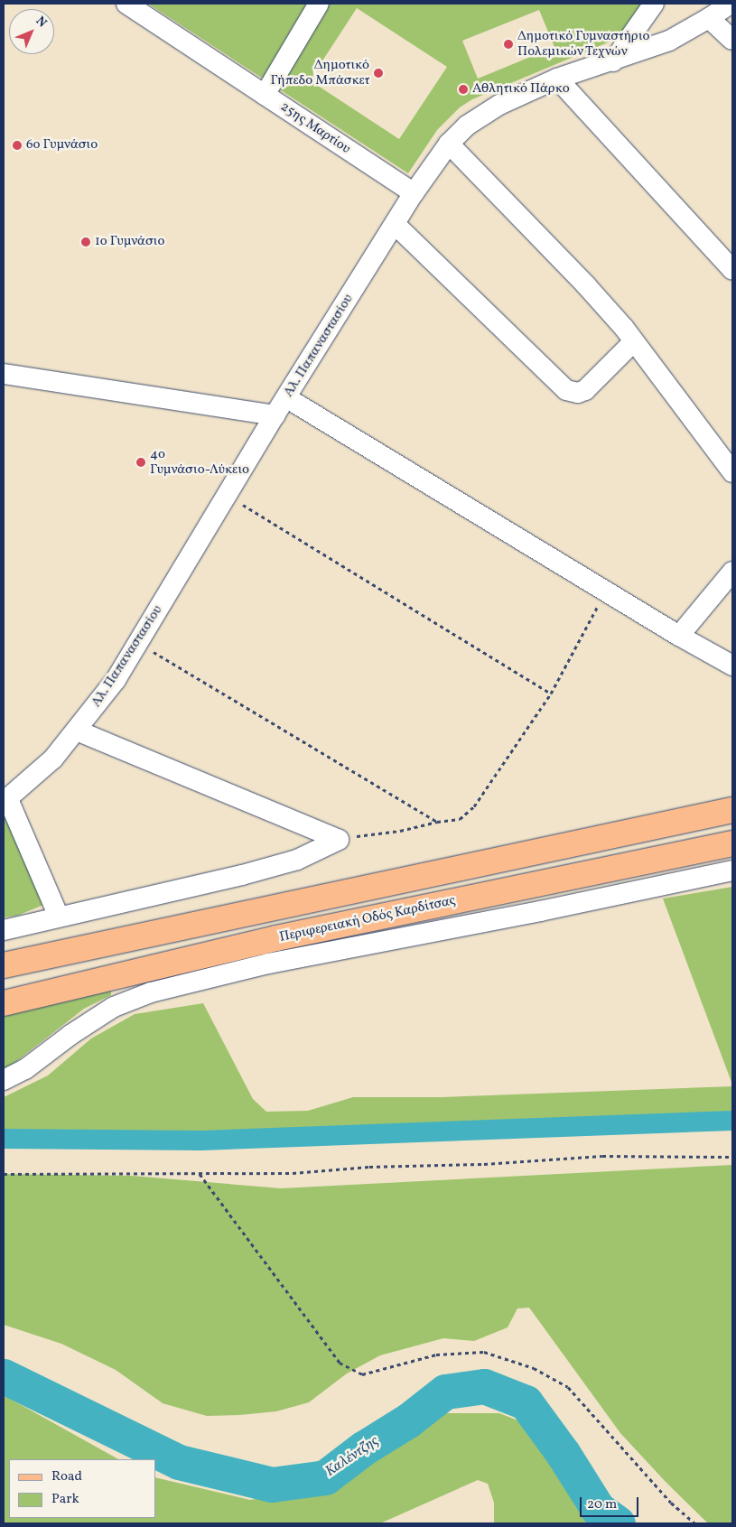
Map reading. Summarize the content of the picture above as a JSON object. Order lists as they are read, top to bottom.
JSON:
{
  "streets": {
    "main road": ["Περιφερειακή Οδός Καρδίτσας"],
    "street": ["25ης Μαρτίου", "Αλ. Παπαναστασίου"]
  },
  "crossings": [
    ["25ης Μαρτίου", "Αλ. Παπαναστασίου"]
  ],
  "water": ["Καλέντζης"],
  "places": [
    "Δημοτικό Γυμναστήριο Πολεμικών Τεχνών",
    "Δημοτικό Γήπεδο Μπάσκετ",
    "Αθλητικό Πάρκο",
    "6ο Γυμνάσιο",
    "1ο Γυμνάσιο",
    "4ο Γυμνάσιο-Λύκειο"
  ],
  "legend": ["Road", "Park"],
  "scale_bar": "20 m",
  "north": "top right"
}
